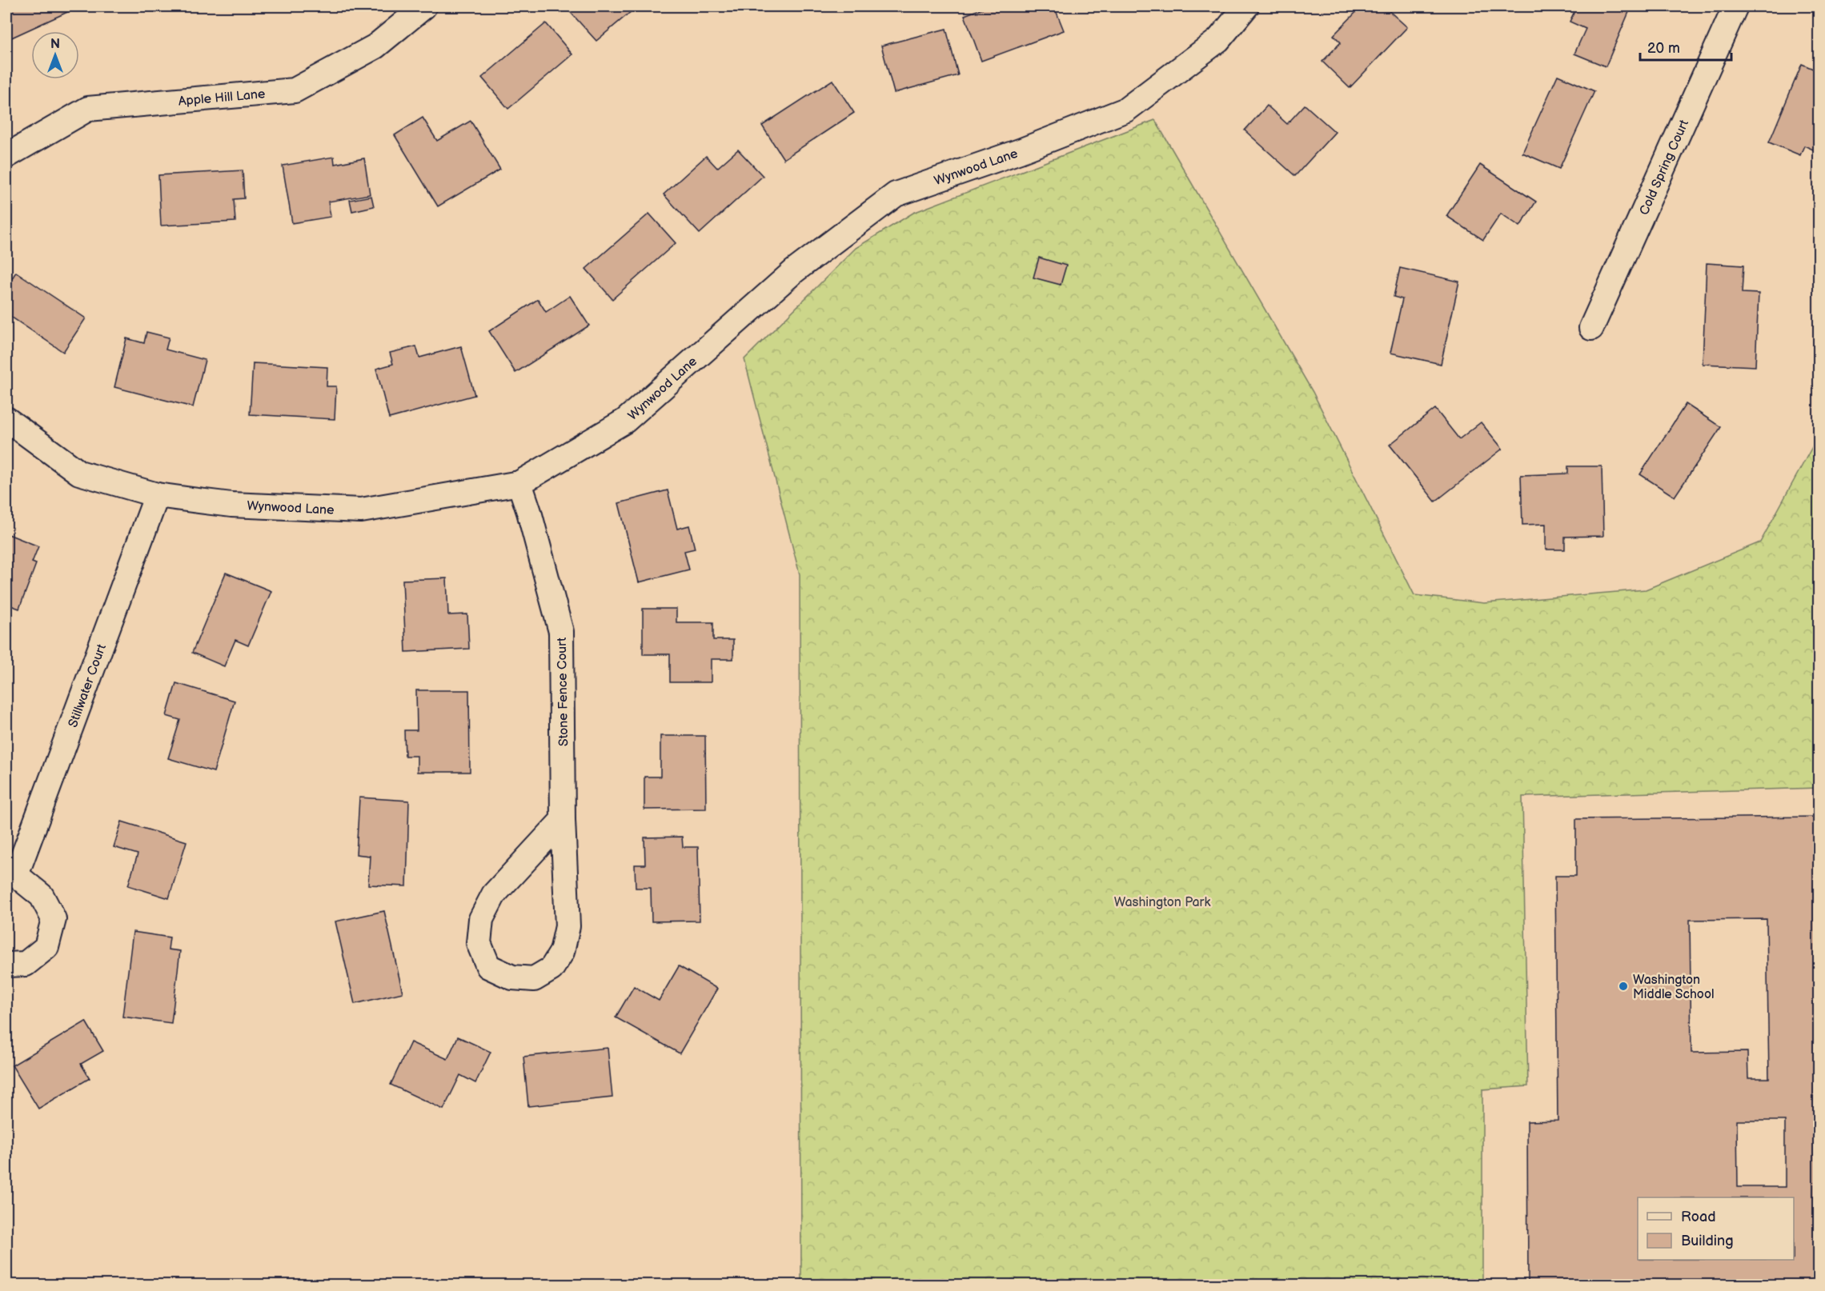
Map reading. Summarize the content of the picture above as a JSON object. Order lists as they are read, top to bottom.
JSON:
{
  "streets": {
    "street": [
      "Apple Hill Lane",
      "Wynwood Lane",
      "Cold Spring Court",
      "Stillwater Court",
      "Stone Fence Court"
    ]
  },
  "crossings": [
    ["Wynwood Lane", "Stillwater Court"],
    ["Wynwood Lane", "Stone Fence Court"]
  ],
  "parks": ["Washington Park"],
  "places": ["Washington Middle School"],
  "legend": ["Road", "Building"],
  "scale_bar": "20 m",
  "north": "top"
}
